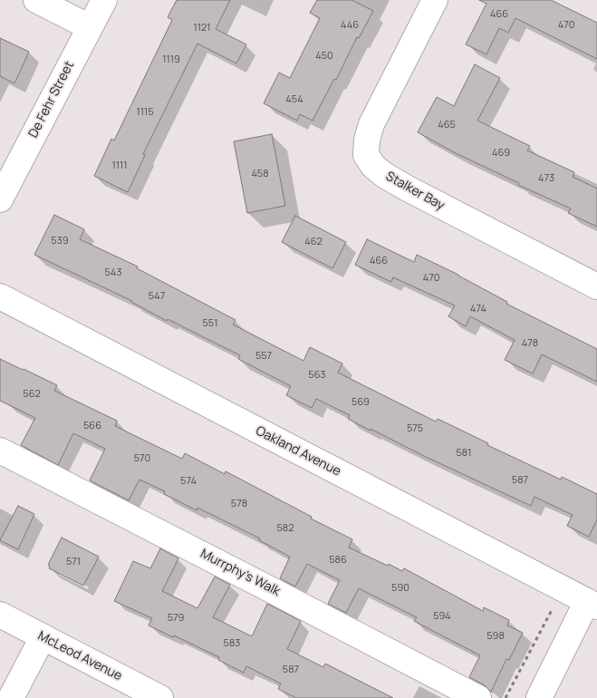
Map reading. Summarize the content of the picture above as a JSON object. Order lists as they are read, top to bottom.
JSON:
{
  "streets": {
    "street": [
      "De Fehr Street",
      "Stalker Bay",
      "Oakland Avenue",
      "Murrphy's Walk",
      "McLeod Avenue"
    ]
  },
  "house_numbers": [
    "466",
    "446",
    "470",
    "1121",
    "450",
    "1119",
    "454",
    "1115",
    "465",
    "469",
    "1111",
    "458",
    "473",
    "539",
    "462",
    "466",
    "543",
    "470",
    "547",
    "474",
    "551",
    "478",
    "557",
    "563",
    "562",
    "569",
    "566",
    "575",
    "581",
    "570",
    "587",
    "574",
    "578",
    "582",
    "586",
    "571",
    "590",
    "594",
    "579",
    "598",
    "583",
    "587"
  ]
}
